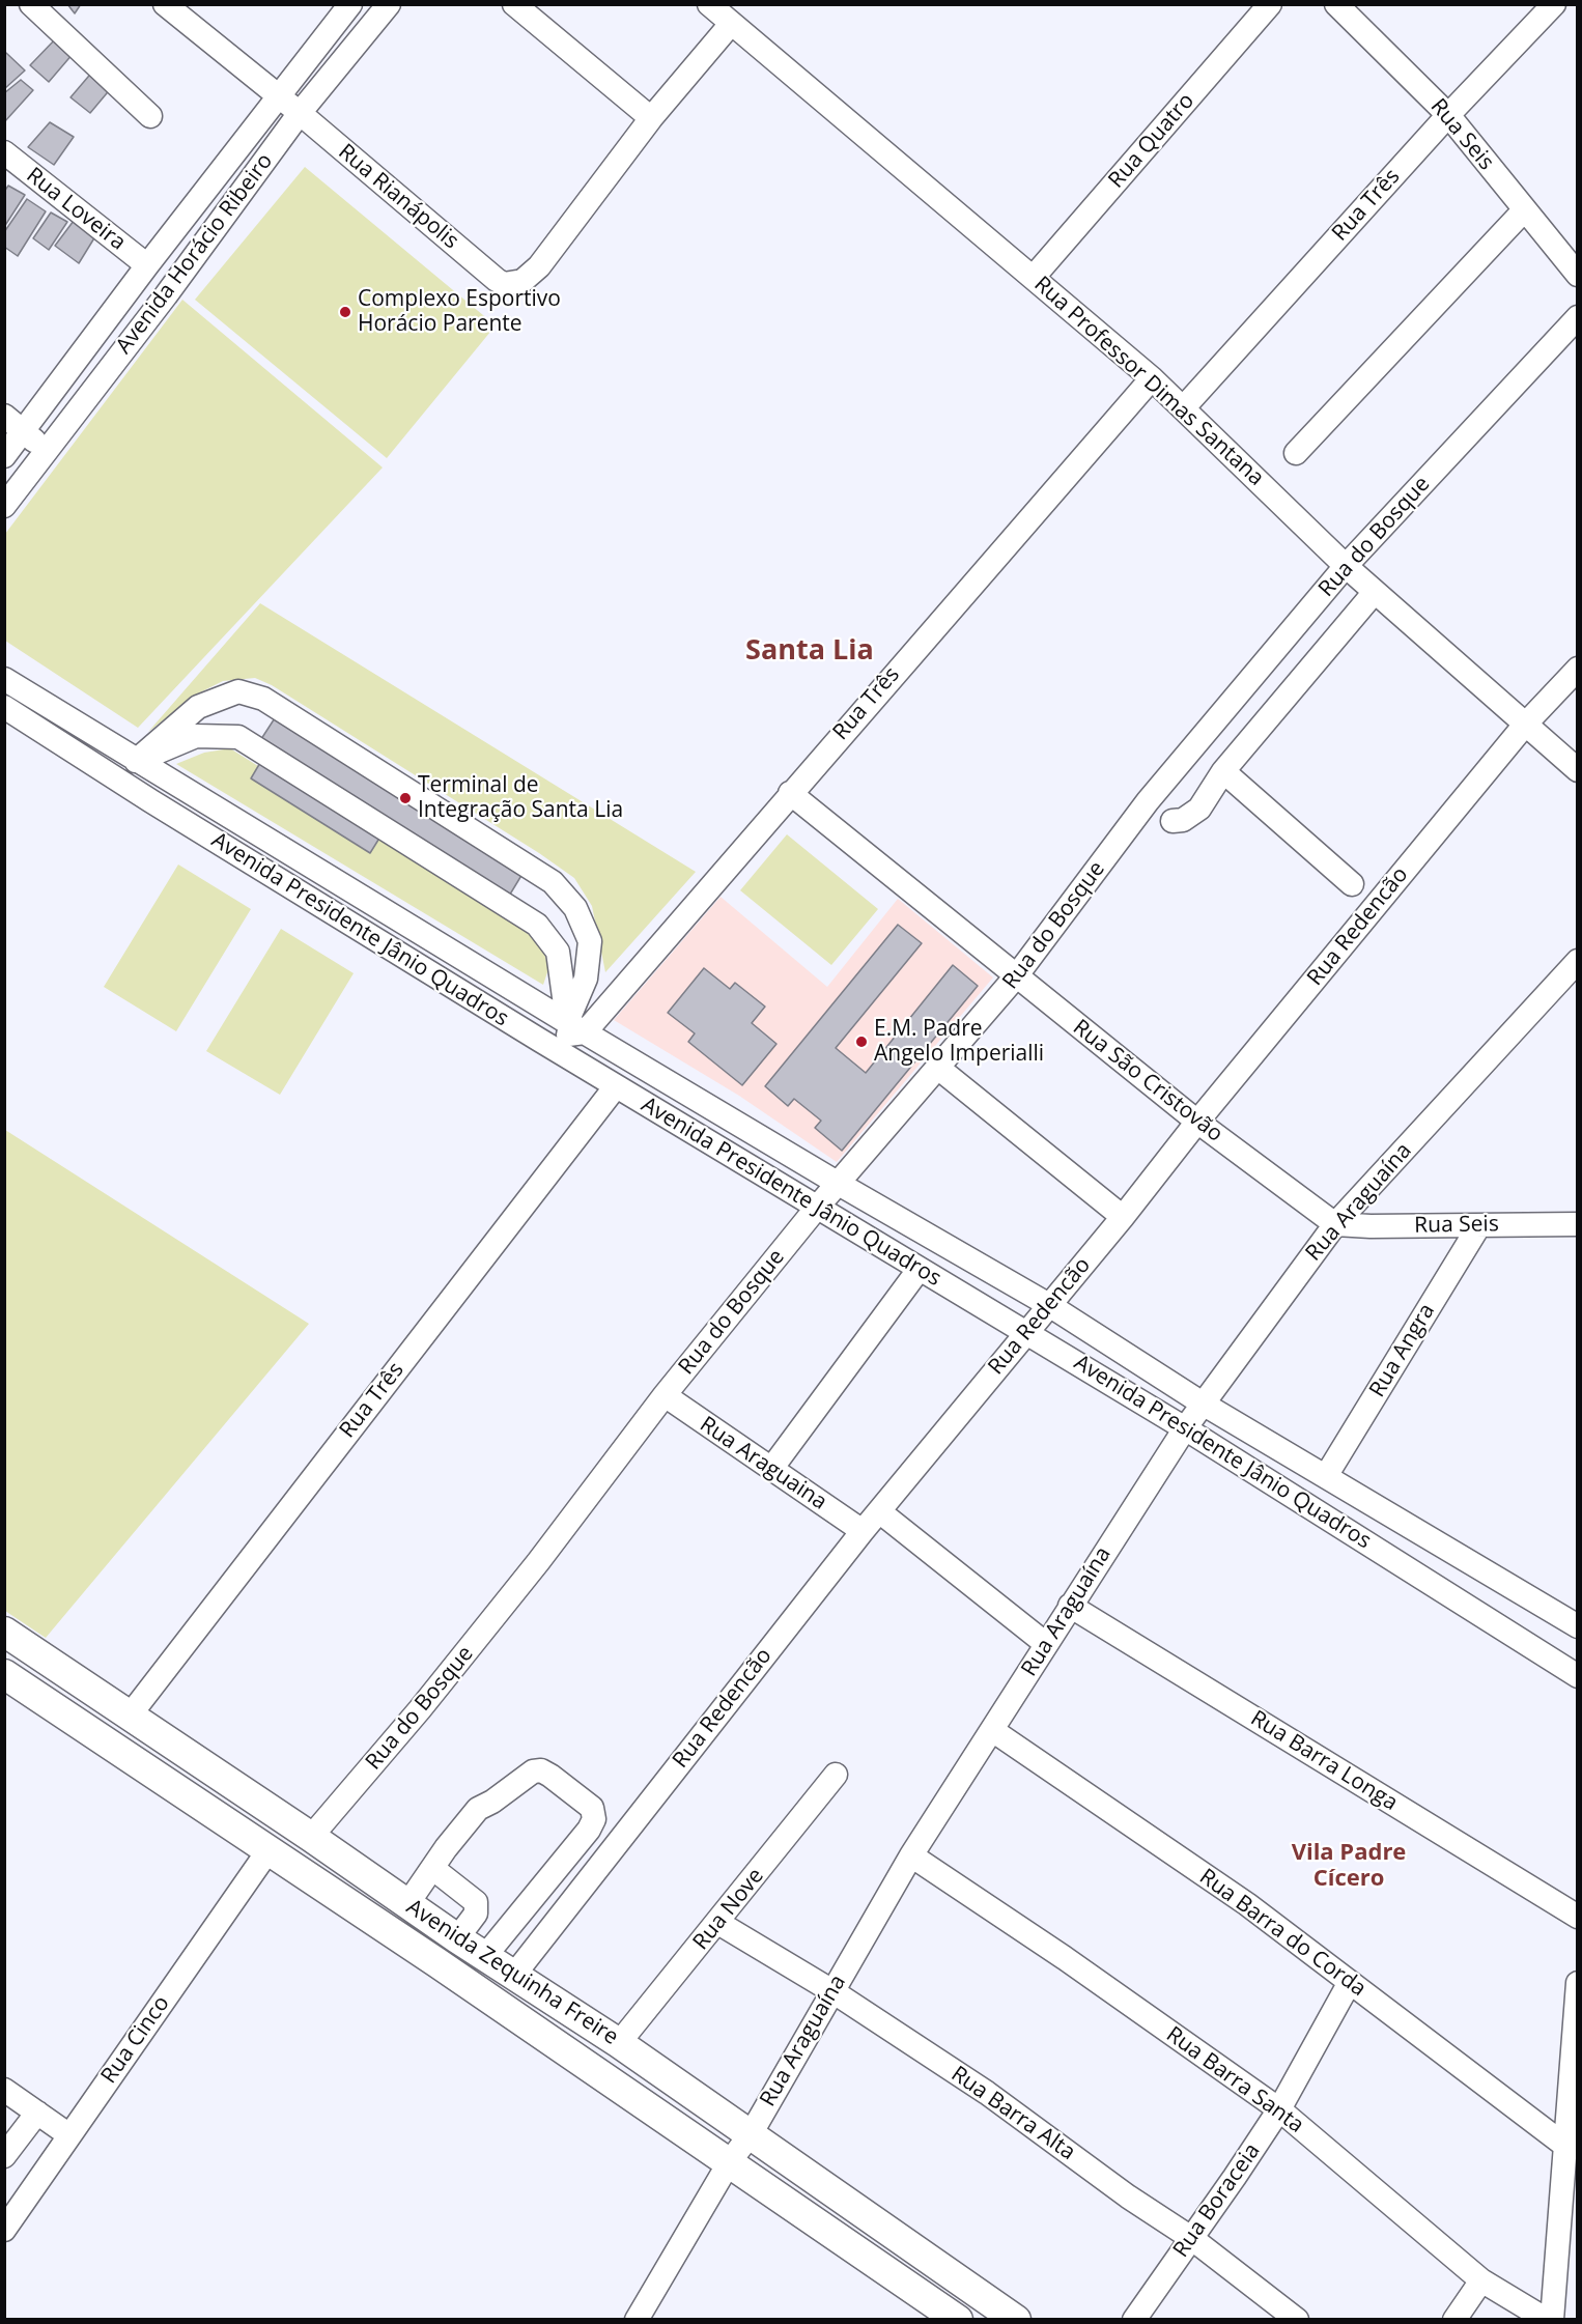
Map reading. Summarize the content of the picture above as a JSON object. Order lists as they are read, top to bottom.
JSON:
{
  "streets": {
    "main road": ["Avenida Zequinha Freire"],
    "street": [
      "Rua Seis",
      "Rua Quatro",
      "Rua Rianápolis",
      "Rua Três",
      "Rua Loveira",
      "Avenida Horácio Ribeiro",
      "Rua Professor Dimas Santana",
      "Rua do Bosque",
      "Rua Redencão",
      "Avenida Presidente Jânio Quadros",
      "Rua São Cristovão",
      "Rua Araguaína",
      "Rua Angra",
      "Rua Araguaina",
      "Rua Barra Longa",
      "Rua Nove",
      "Rua Barra do Corda",
      "Rua Cinco",
      "Rua Barra Santa",
      "Rua Barra Alta",
      "Rua Boraceia"
    ]
  },
  "crossings": [
    ["Rua Seis", "Rua Três"],
    ["Rua Seis", "Rua São Cristovão"],
    ["Rua Seis", "Rua Araguaína"],
    ["Rua Seis", "Rua Angra"],
    ["Rua Quatro", "Rua Professor Dimas Santana"],
    ["Rua Rianápolis", "Avenida Horácio Ribeiro"],
    ["Rua Três", "Rua Professor Dimas Santana"],
    ["Rua Três", "Avenida Presidente Jânio Quadros"],
    ["Rua Três", "Rua São Cristovão"],
    ["Rua Três", "Avenida Zequinha Freire"],
    ["Rua Loveira", "Avenida Horácio Ribeiro"],
    ["Rua Professor Dimas Santana", "Rua do Bosque"],
    ["Rua Professor Dimas Santana", "Rua Redencão"],
    ["Rua do Bosque", "Avenida Presidente Jânio Quadros"],
    ["Rua do Bosque", "Rua São Cristovão"],
    ["Rua do Bosque", "Rua Araguaina"],
    ["Rua do Bosque", "Avenida Zequinha Freire"],
    ["Rua Redencão", "Avenida Presidente Jânio Quadros"],
    ["Rua Redencão", "Rua São Cristovão"],
    ["Rua Redencão", "Rua Araguaina"],
    ["Rua Redencão", "Avenida Zequinha Freire"],
    ["Avenida Presidente Jânio Quadros", "Rua Araguaína"],
    ["Avenida Presidente Jânio Quadros", "Rua Angra"],
    ["Rua São Cristovão", "Rua Araguaína"],
    ["Rua Araguaína", "Rua Barra Longa"],
    ["Rua Araguaína", "Rua Barra do Corda"],
    ["Rua Araguaína", "Avenida Zequinha Freire"],
    ["Rua Araguaína", "Rua Barra Santa"],
    ["Rua Araguaína", "Rua Barra Alta"],
    ["Rua Nove", "Avenida Zequinha Freire"],
    ["Rua Nove", "Rua Barra Alta"],
    ["Rua Barra do Corda", "Rua Boraceia"],
    ["Avenida Zequinha Freire", "Rua Cinco"],
    ["Rua Barra Santa", "Rua Boraceia"],
    ["Rua Barra Alta", "Rua Boraceia"]
  ],
  "districts": ["Santa Lia", "Vila Padre Cícero"],
  "places": ["Complexo Esportivo Horácio Parente", "Terminal de Integração Santa Lia", "E.M. Padre Angelo Imperialli"]
}
